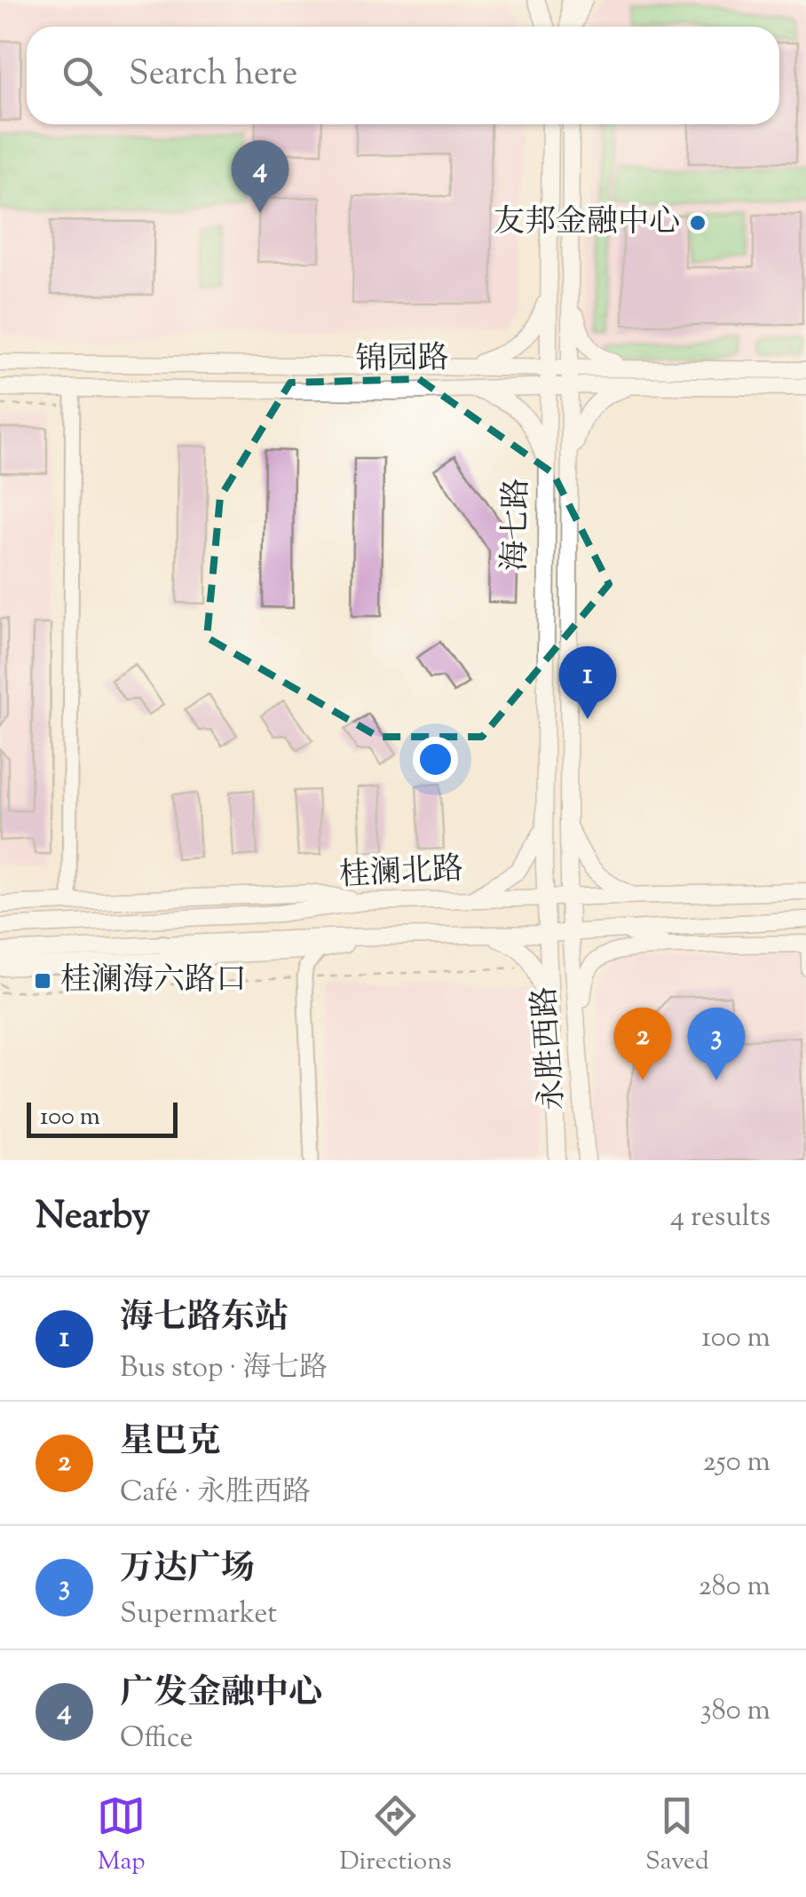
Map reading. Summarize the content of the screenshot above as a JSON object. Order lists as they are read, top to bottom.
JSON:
{
  "streets": {
    "main road": [
      "锦园路",
      "海七路",
      "桂澜北路",
      "永胜西路"
    ]
  },
  "crossings": [
    ["锦园路", "海七路"],
    ["海七路", "桂澜北路"],
    ["海七路", "永胜西路"],
    ["桂澜北路", "永胜西路"]
  ],
  "places": {
    "other": ["友邦金融中心"],
    "transit": ["桂澜海六路口"]
  },
  "scale_bar": "100 m",
  "page": {
    "search": "Search here",
    "pins": [
      "4",
      "1",
      "2",
      "3"
    ],
    "scale": "100 m",
    "heading": ["Nearby", "4 results"],
    "list": [
      {
        "mark": "1",
        "name": "海七路东站",
        "note": "Bus stop · 海七路",
        "value": "100 m"
      },
      {
        "mark": "2",
        "name": "星巴克",
        "note": "Café · 永胜西路",
        "value": "250 m"
      },
      {
        "mark": "3",
        "name": "万达广场",
        "note": "Supermarket",
        "value": "280 m"
      },
      {
        "mark": "4",
        "name": "广发金融中心",
        "note": "Office",
        "value": "380 m"
      }
    ],
    "nav": ["Map", "Directions", "Saved"]
  }
}
